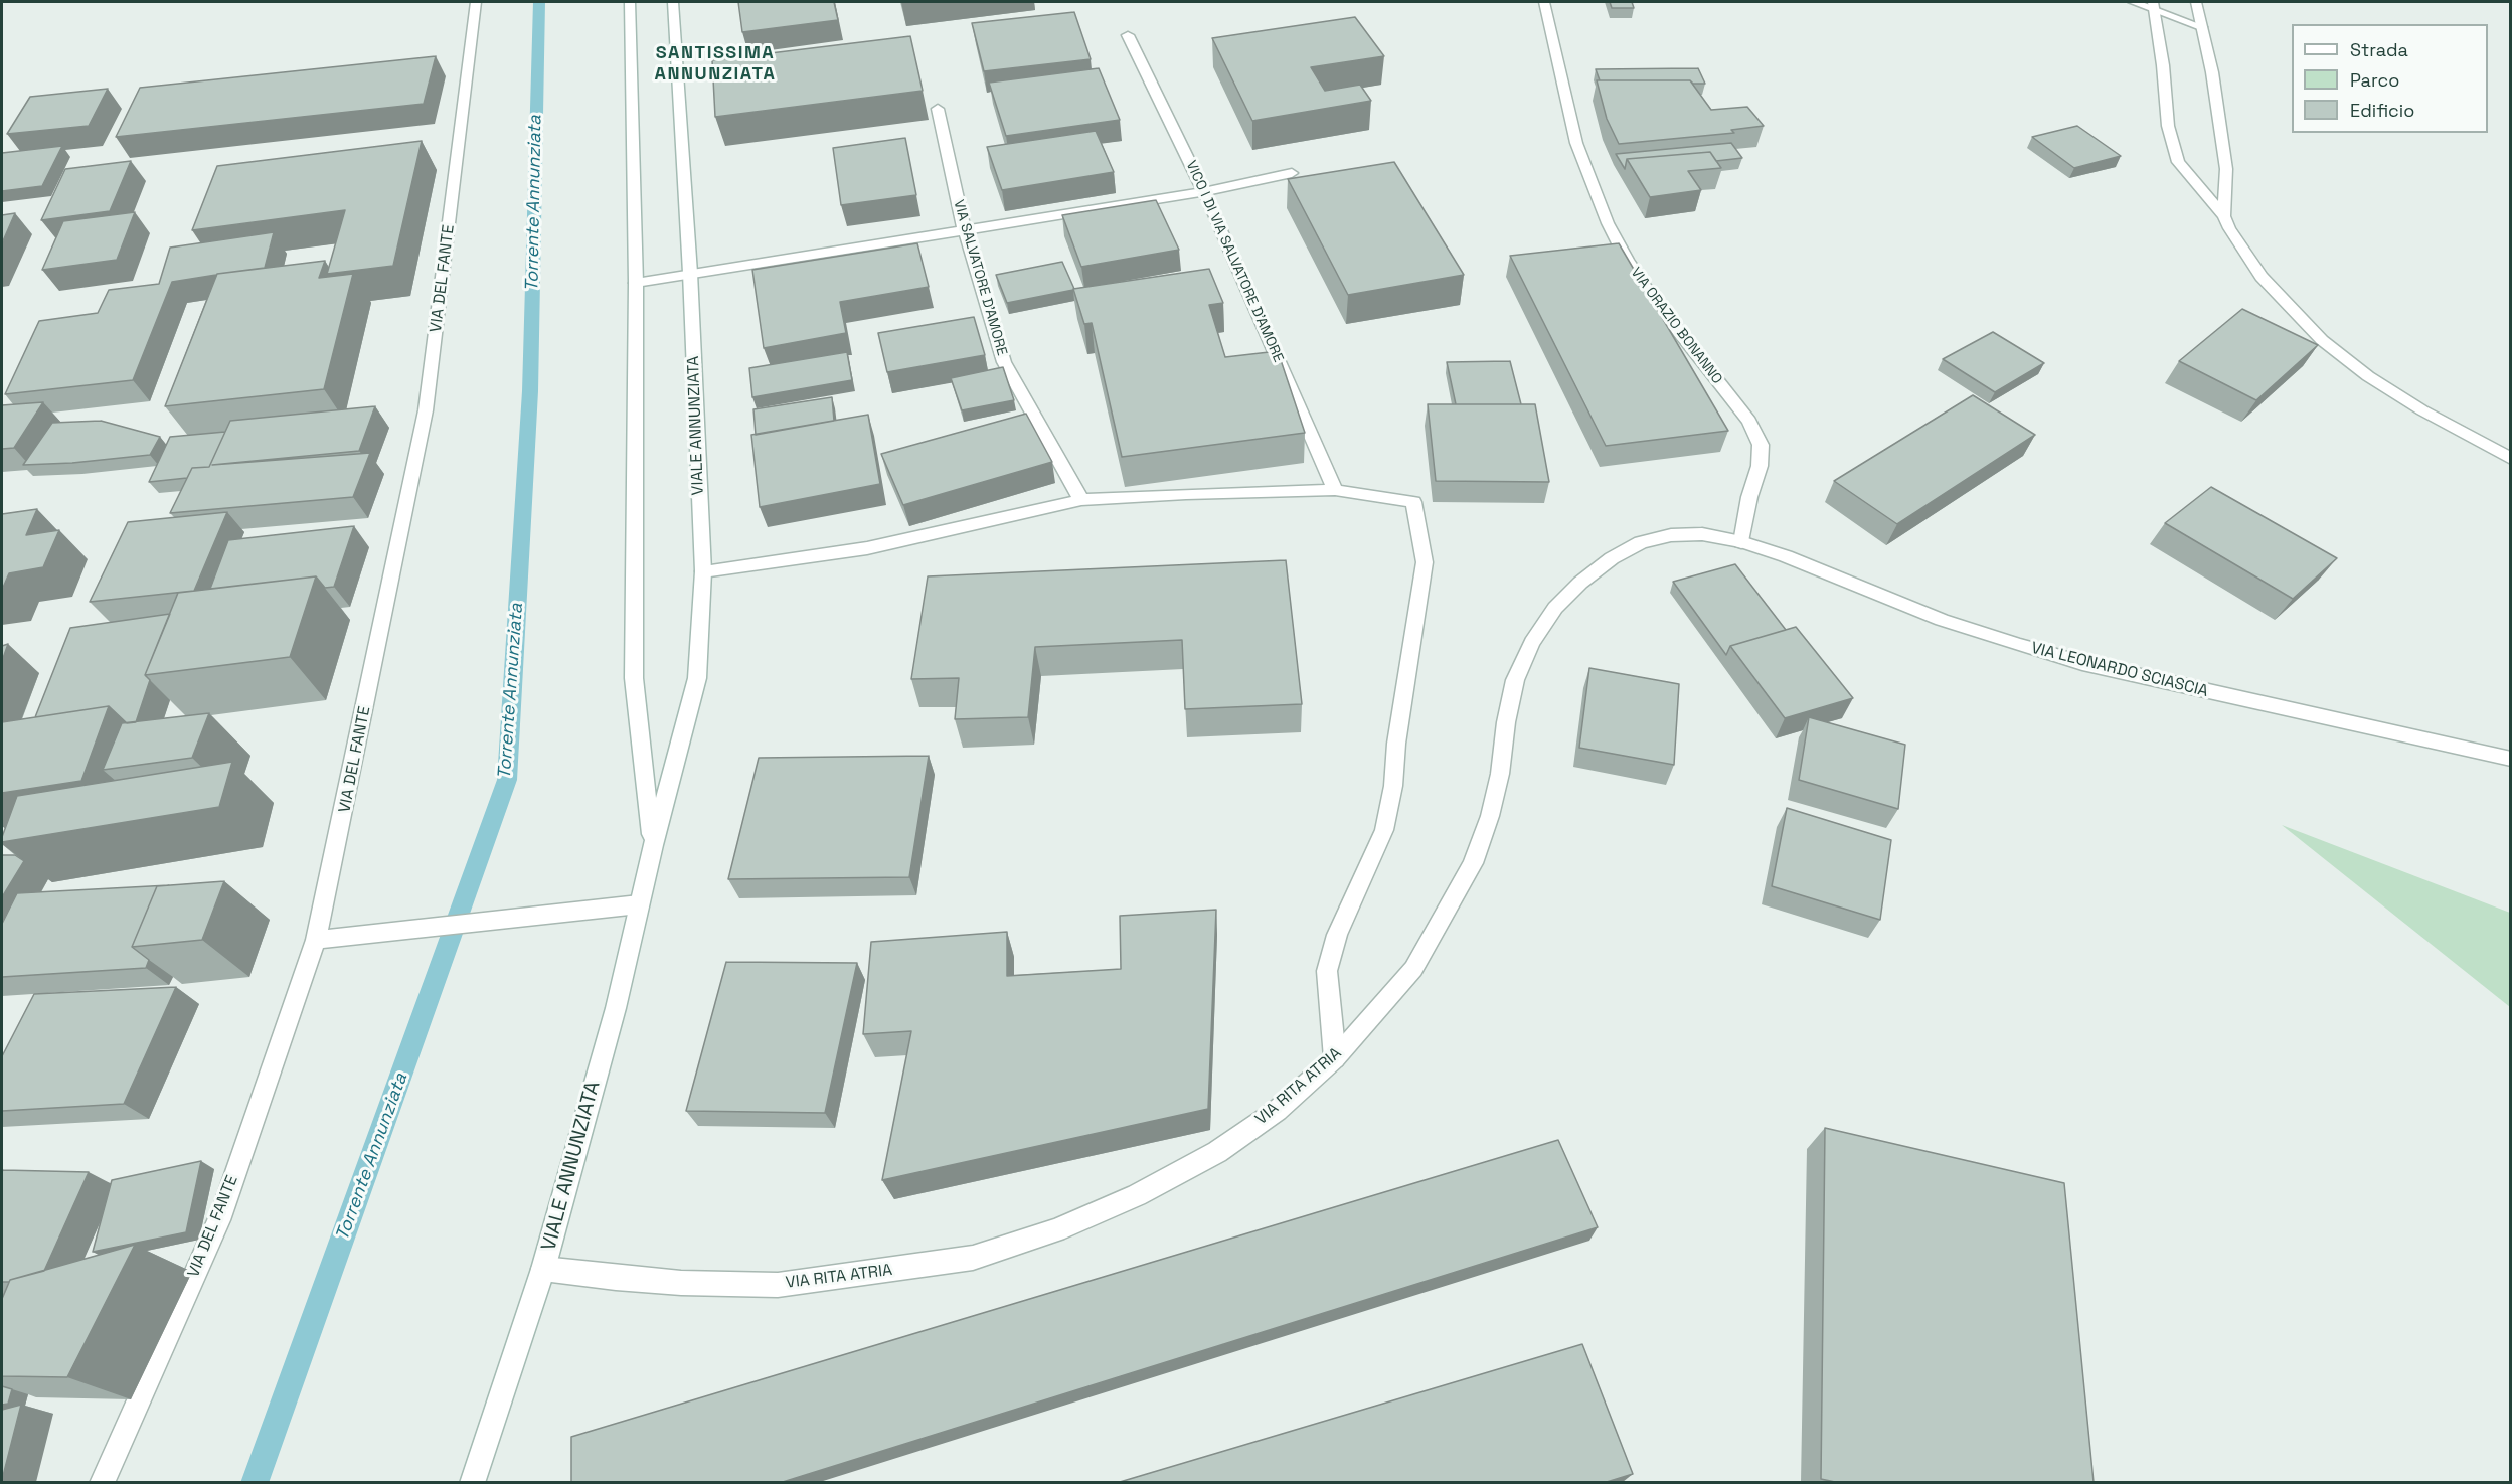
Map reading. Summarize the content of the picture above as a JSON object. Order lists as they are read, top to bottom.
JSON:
{
  "streets": {
    "street": [
      "VICO I DI VIA SALVATORE D'AMORE",
      "VIA SALVATORE D'AMORE",
      "VIA DEL FANTE",
      "VIA ORAZIO BONANNO",
      "VIALE ANNUNZIATA",
      "VIA LEONARDO SCIASCIA",
      "VIA RITA ATRIA"
    ]
  },
  "crossings": [
    ["VIA ORAZIO BONANNO", "VIA LEONARDO SCIASCIA"],
    ["VIA ORAZIO BONANNO", "VIA RITA ATRIA"],
    ["VIALE ANNUNZIATA", "VIA RITA ATRIA"],
    ["VIA LEONARDO SCIASCIA", "VIA RITA ATRIA"]
  ],
  "districts": ["SANTISSIMA ANNUNZIATA"],
  "water": ["Torrente Annunziata"],
  "legend": ["Strada", "Parco", "Edificio"]
}
